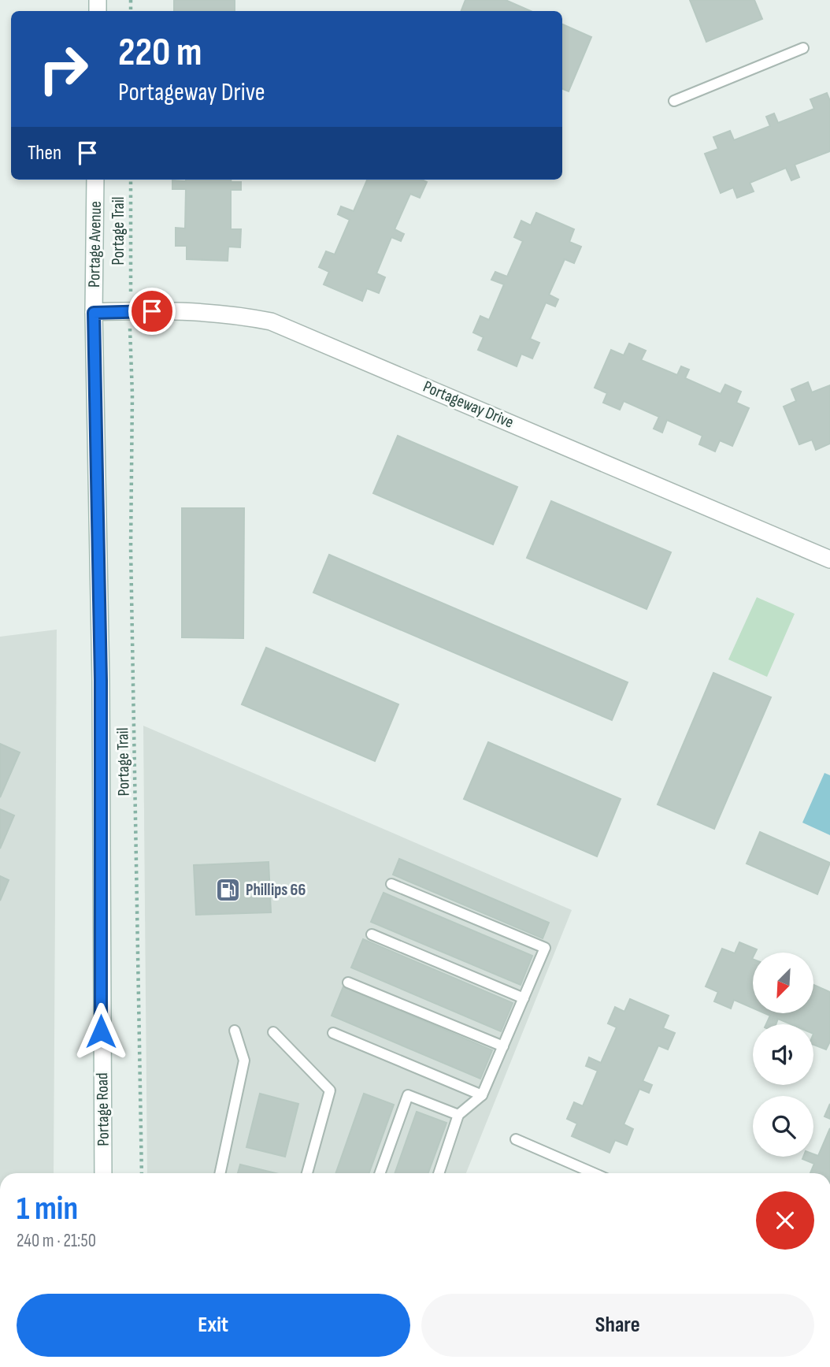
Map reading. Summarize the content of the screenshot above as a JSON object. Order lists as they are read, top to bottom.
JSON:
{
  "streets": {
    "main road": ["Portage Avenue", "Portageway Drive", "Portage Road"],
    "path": ["Portage Trail"]
  },
  "crossings": [
    ["Portage Avenue", "Portageway Drive"],
    ["Portage Avenue", "Portage Road"],
    ["Portageway Drive", "Portage Road"]
  ],
  "places": {
    "fuel station": ["Phillips 66"]
  },
  "north": "bottom left",
  "page": {
    "turn": ["220 m", "Portageway Drive"],
    "then": "Then",
    "heading": ["1 min", "240 m · 21:50"],
    "buttons": ["Exit", "Share"]
  }
}
